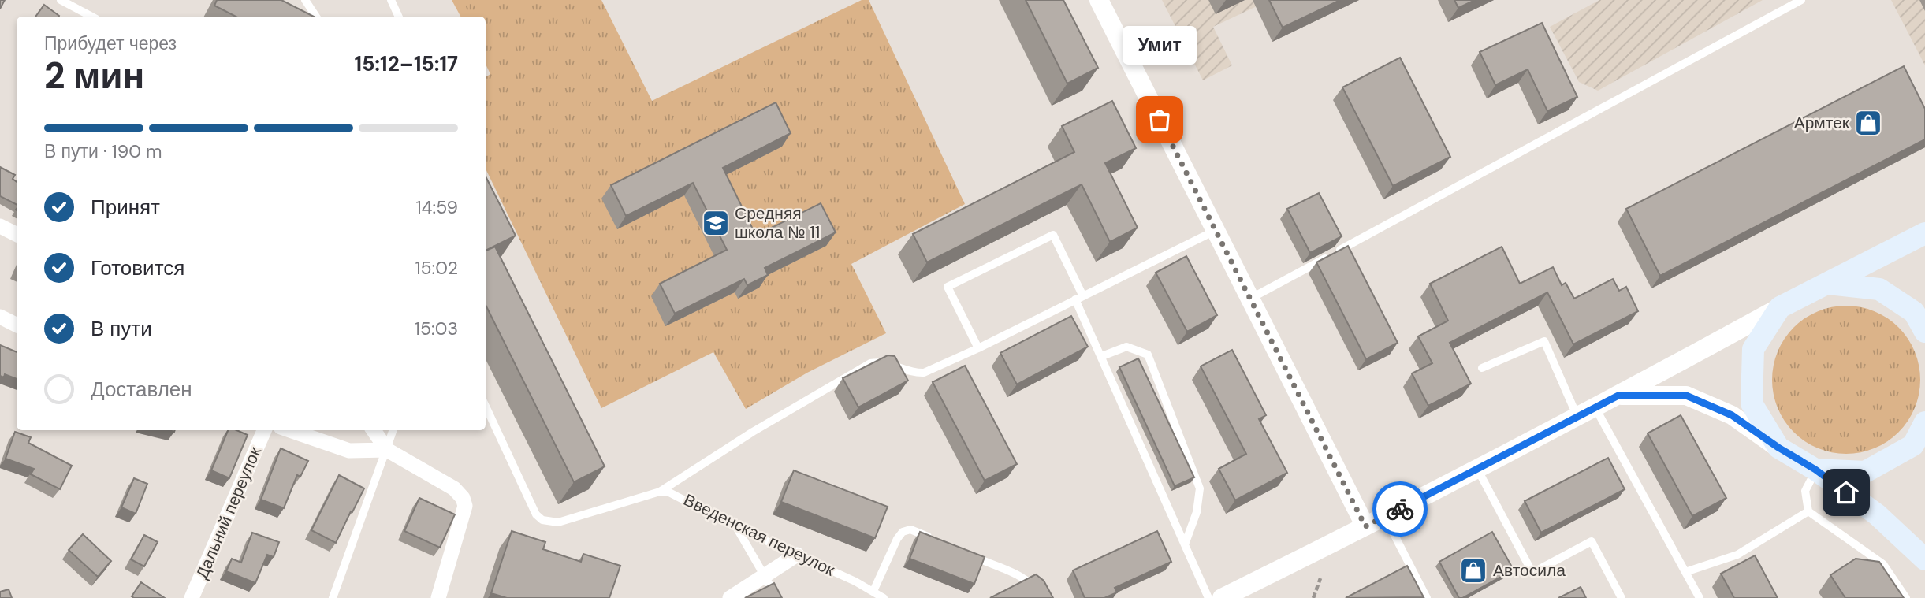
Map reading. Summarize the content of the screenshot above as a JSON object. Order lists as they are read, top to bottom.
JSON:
{
  "streets": {
    "street": ["Дальний переулок"],
    "lane": ["Введенская переулок"]
  },
  "places": {
    "other": ["Умит"],
    "shop": ["Армтек", "Автосила"],
    "school or university": ["Средняя школа № 11"]
  },
  "page": {
    "heading": ["2 мин", "Прибудет через", "15:12–15:17"],
    "bubble": "Умит",
    "bar": "В пути · 190 m",
    "list": [
      ["Принят", "14:59"],
      ["Готовится", "15:02"],
      ["В пути", "15:03"],
      "Доставлен"
    ]
  }
}
